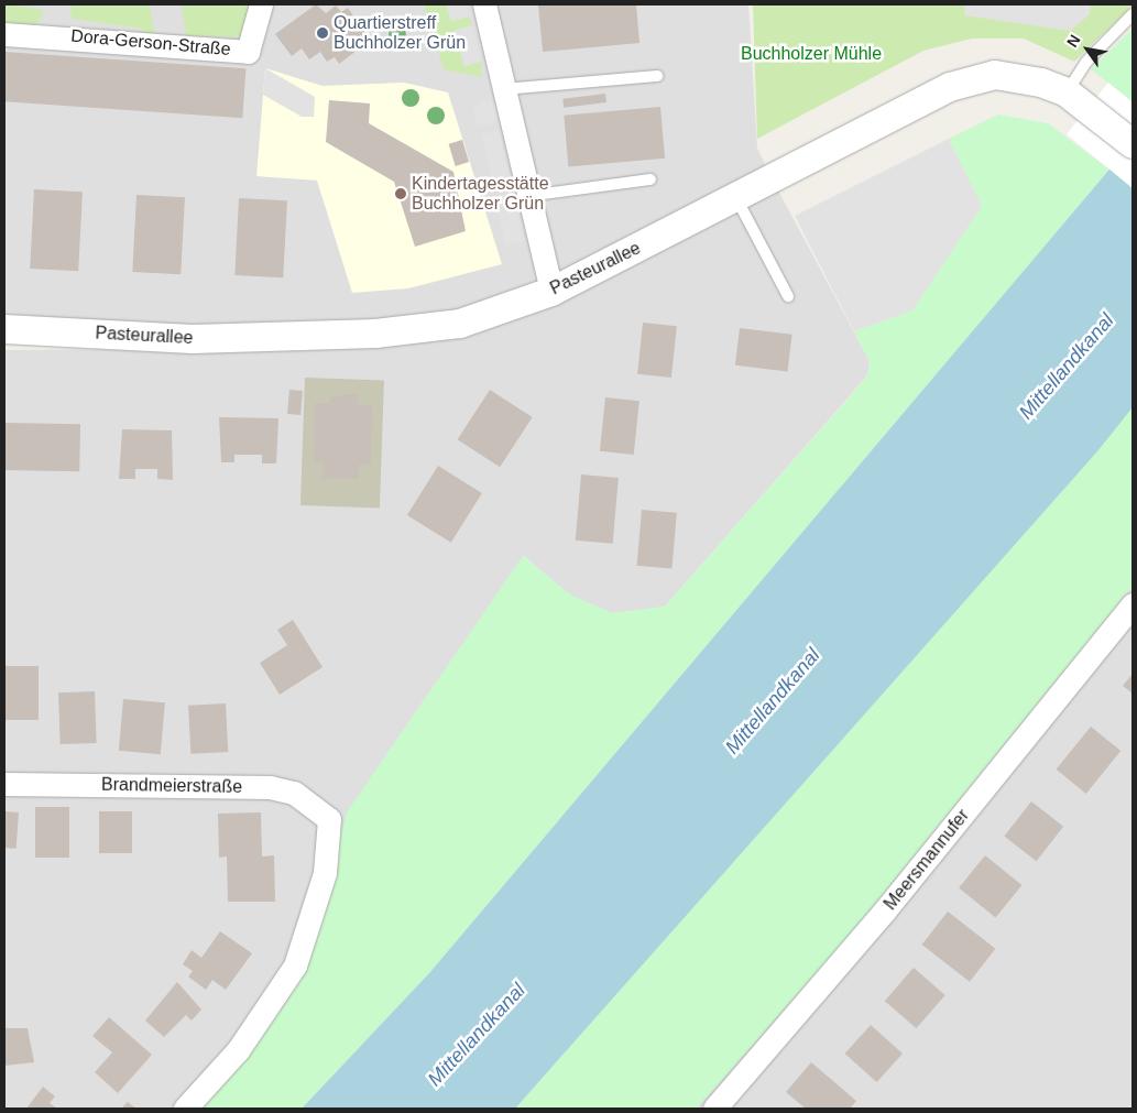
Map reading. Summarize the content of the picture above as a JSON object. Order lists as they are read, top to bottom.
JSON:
{
  "streets": {
    "street": [
      "Dora-Gerson-Straße",
      "Pasteurallee",
      "Brandmeierstraße",
      "Meersmannufer"
    ]
  },
  "water": ["Mittellandkanal"],
  "parks": ["Buchholzer Mühle"],
  "places": ["Quartierstreff Buchholzer Grün", "Kindertagesstätte Buchholzer Grün"],
  "north": "top left"
}
